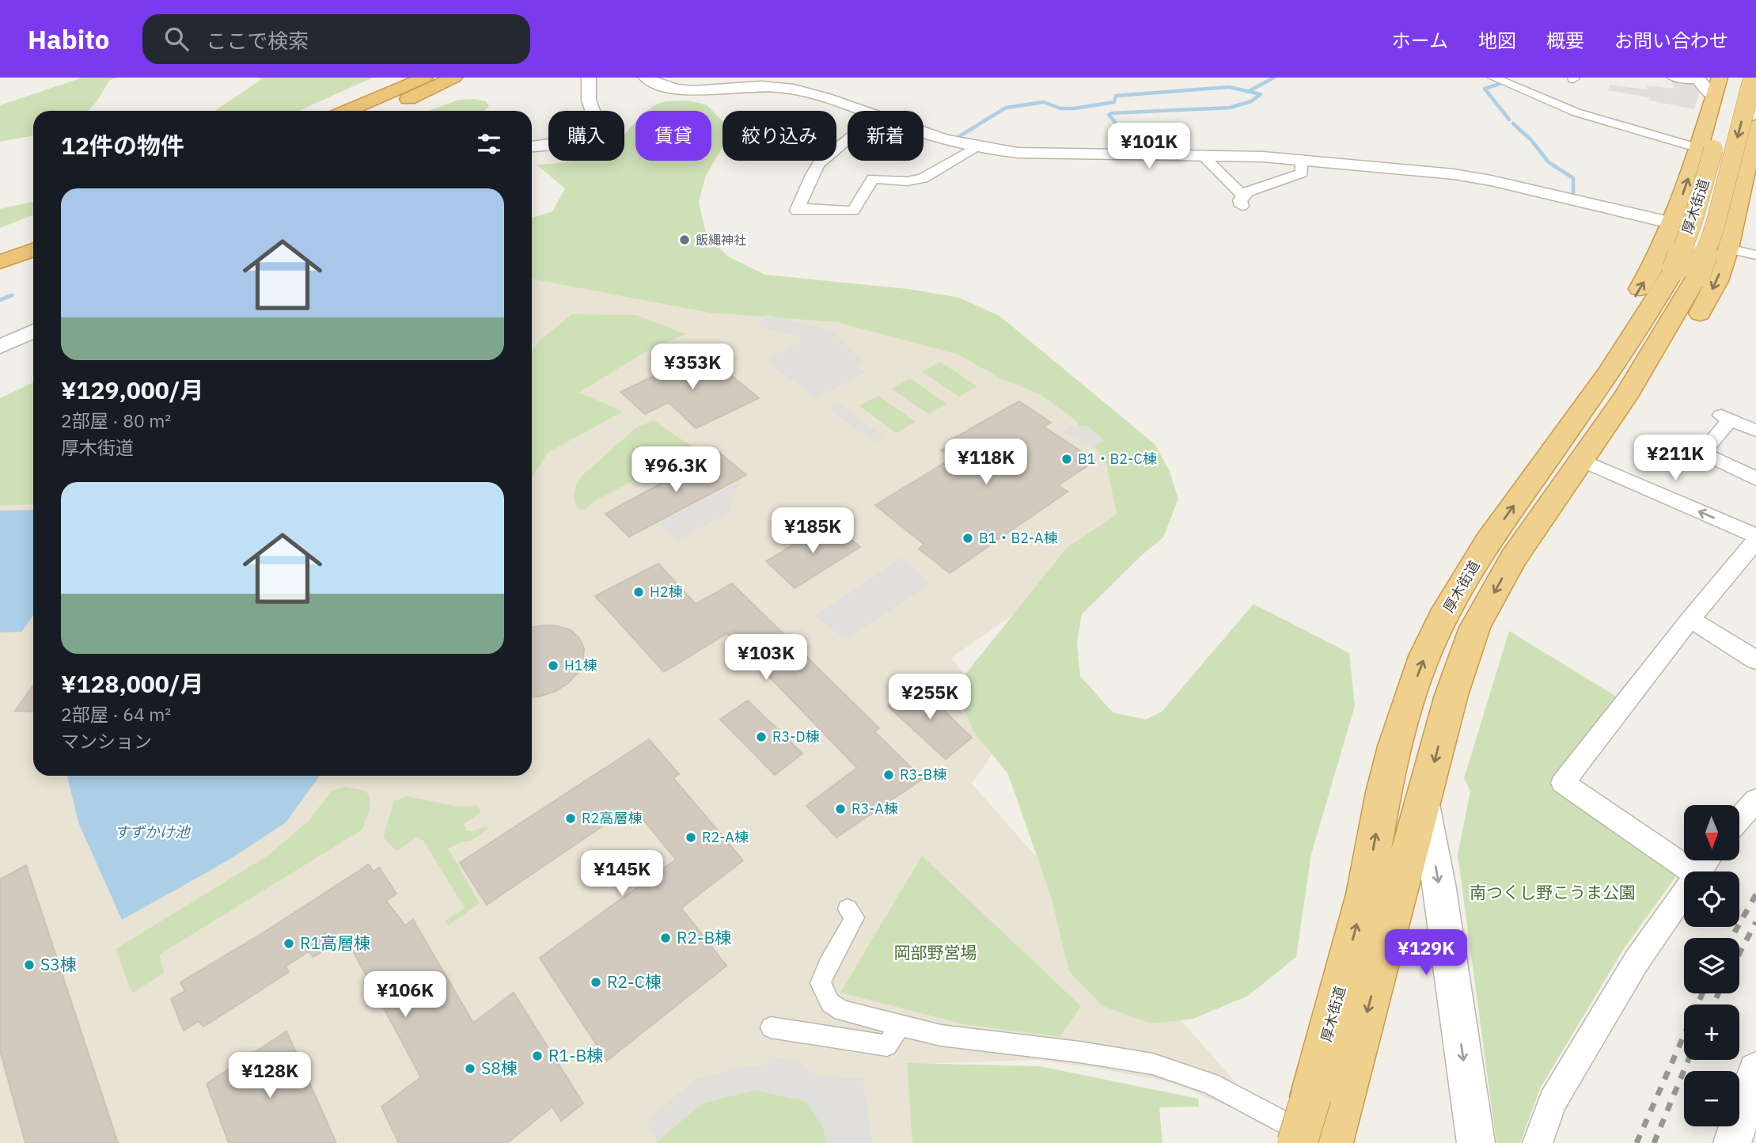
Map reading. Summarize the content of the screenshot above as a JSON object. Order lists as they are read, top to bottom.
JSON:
{
  "streets": {
    "highway": ["厚木街道"]
  },
  "water": ["すずかけ池"],
  "parks": ["南つくし野こうま公園", "岡部野営場"],
  "places": [
    "飯縄神社",
    "B1・B2-C棟",
    "B1・B2-A棟",
    "H2棟",
    "H1棟",
    "R3-D棟",
    "R3-B棟",
    "R3-A棟",
    "R2高層棟",
    "R2-A棟",
    "R2-B棟",
    "R1高層棟",
    "S3棟",
    "R2-C棟",
    "R1-B棟",
    "S8棟"
  ],
  "north": "bottom",
  "page": {
    "header": "Habito",
    "search": "ここで検索",
    "nav": [
      "ホーム",
      "地図",
      "概要",
      "お問い合わせ"
    ],
    "chip": [
      "購入",
      "賃貸",
      "絞り込み",
      "新着"
    ],
    "heading": "12件の物件",
    "price": [
      "¥101K",
      "¥353K",
      "¥211K",
      "¥118K",
      "¥96.3K",
      "¥185K",
      "¥103K",
      "¥255K",
      "¥145K",
      "¥129K",
      "¥106K",
      "¥128K"
    ],
    "list": [
      {
        "name": "¥129,000/月",
        "note": "2部屋 · 80 m² · 厚木街道"
      },
      {
        "name": "¥128,000/月",
        "note": "2部屋 · 64 m² · マンション"
      }
    ],
    "map_buttons": ["+", "−"]
  }
}
